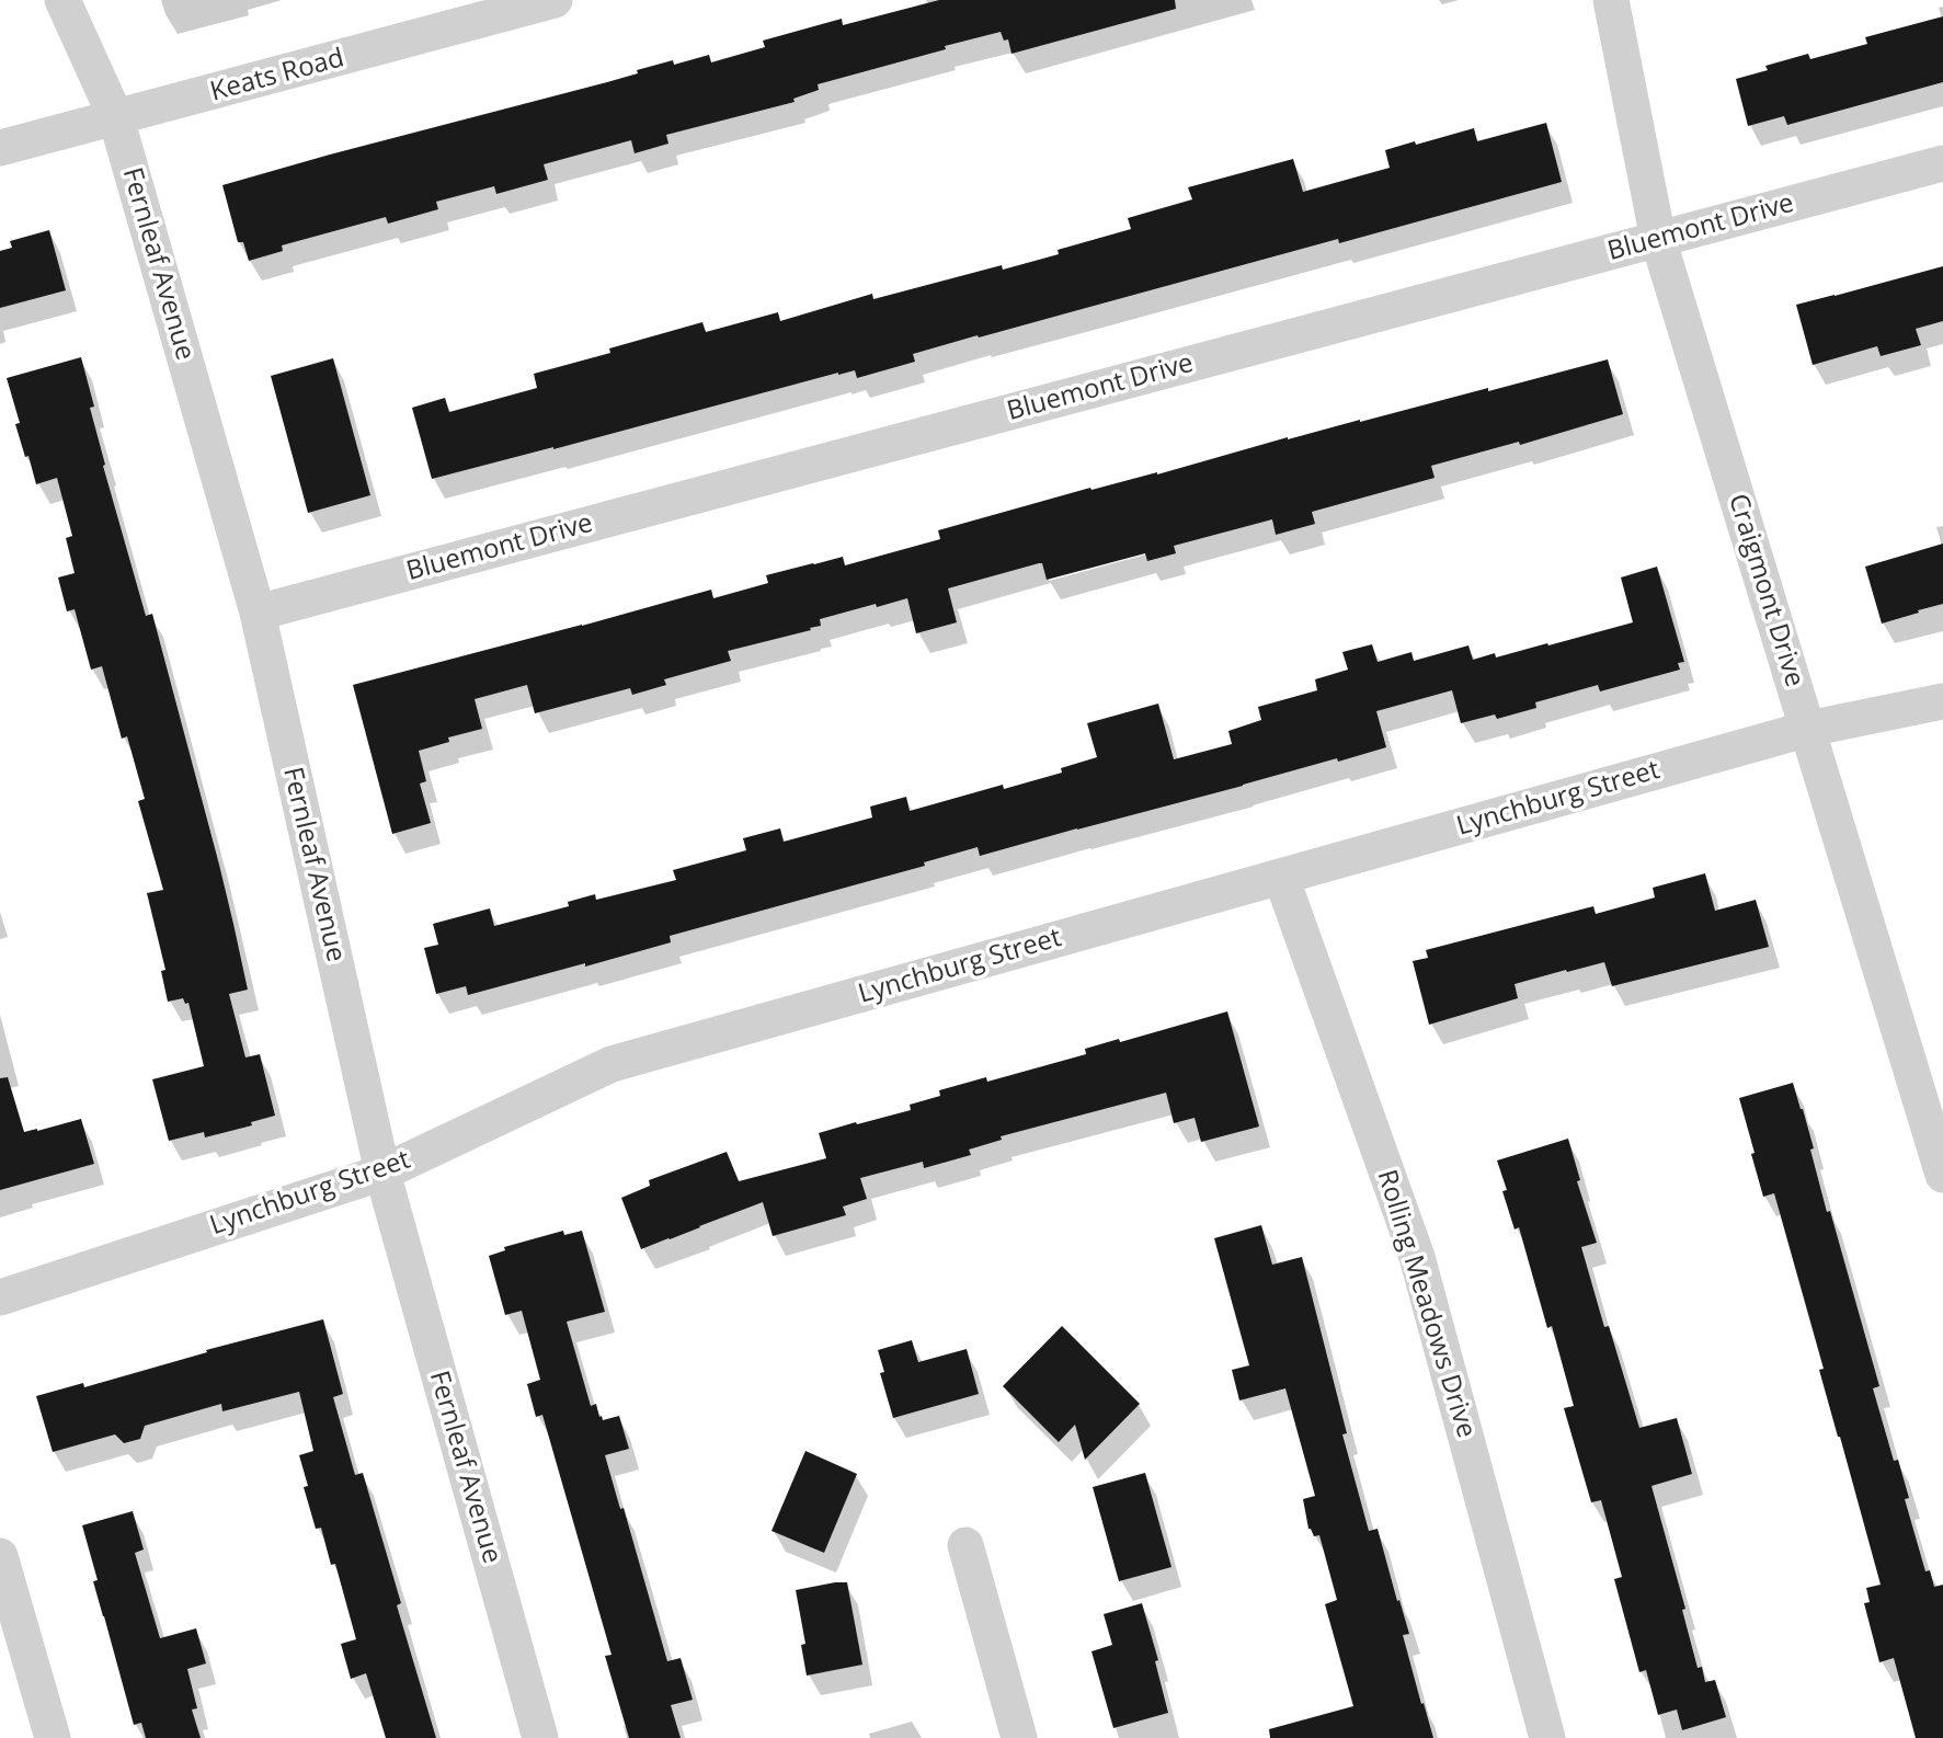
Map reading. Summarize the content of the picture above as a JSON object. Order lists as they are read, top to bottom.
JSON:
{
  "streets": {
    "street": [
      "Keats Road",
      "Bluemont Drive",
      "Fernleaf Avenue",
      "Craigmont Drive",
      "Lynchburg Street",
      "Rolling Meadows Drive"
    ]
  },
  "crossings": [
    ["Keats Road", "Fernleaf Avenue"],
    ["Bluemont Drive", "Fernleaf Avenue"],
    ["Bluemont Drive", "Craigmont Drive"],
    ["Fernleaf Avenue", "Lynchburg Street"],
    ["Craigmont Drive", "Lynchburg Street"],
    ["Lynchburg Street", "Rolling Meadows Drive"]
  ]
}
